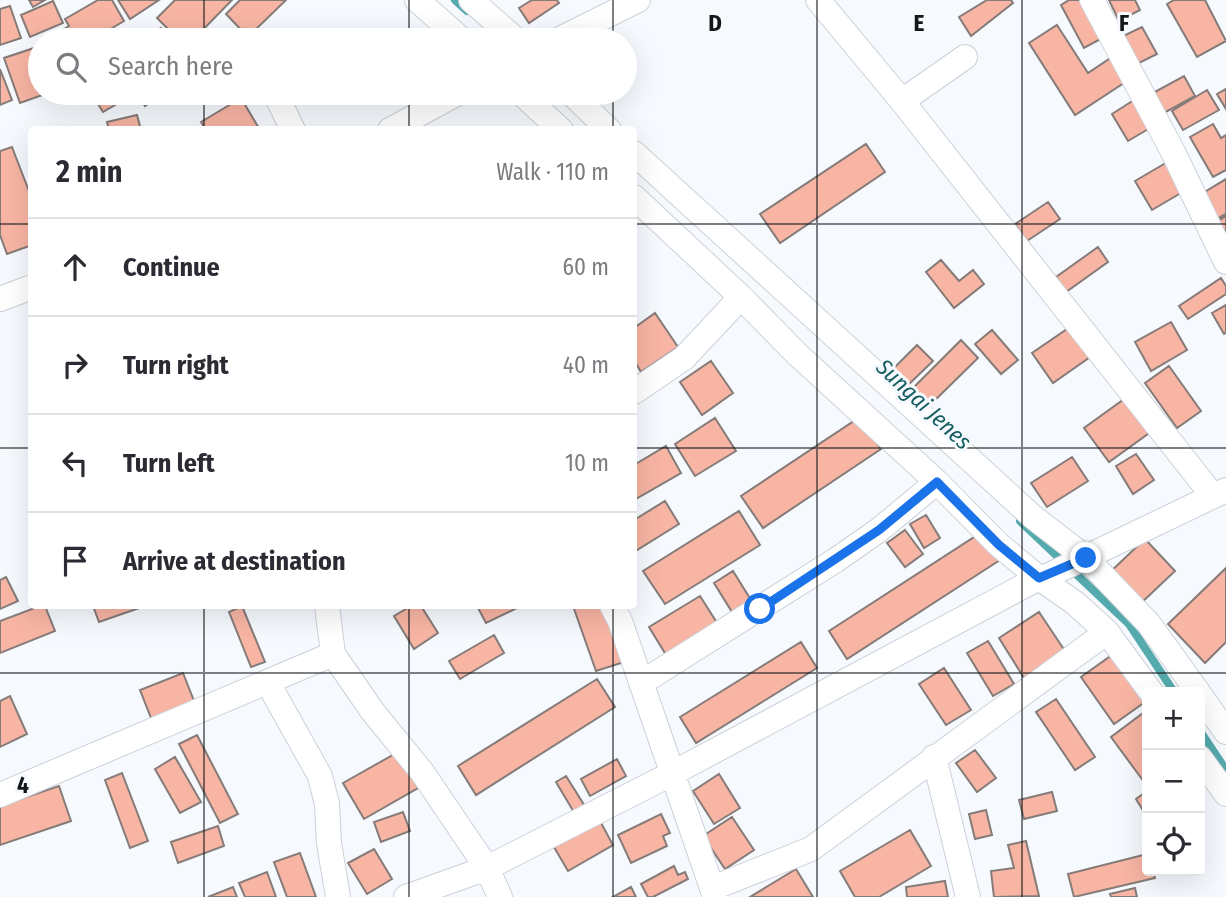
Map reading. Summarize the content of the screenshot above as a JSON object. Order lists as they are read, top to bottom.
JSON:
{
  "water": ["Sungai Jenes"],
  "page": {
    "search": "Search here",
    "heading": ["2 min", "Walk · 110 m"],
    "list": [
      ["Continue", "60 m"],
      ["Turn right", "40 m"],
      ["Turn left", "10 m"],
      "Arrive at destination"
    ],
    "map_buttons": ["+", "−"]
  },
  "grid": {
    "columns": ["D", "E", "F"],
    "rows": ["4"]
  }
}
